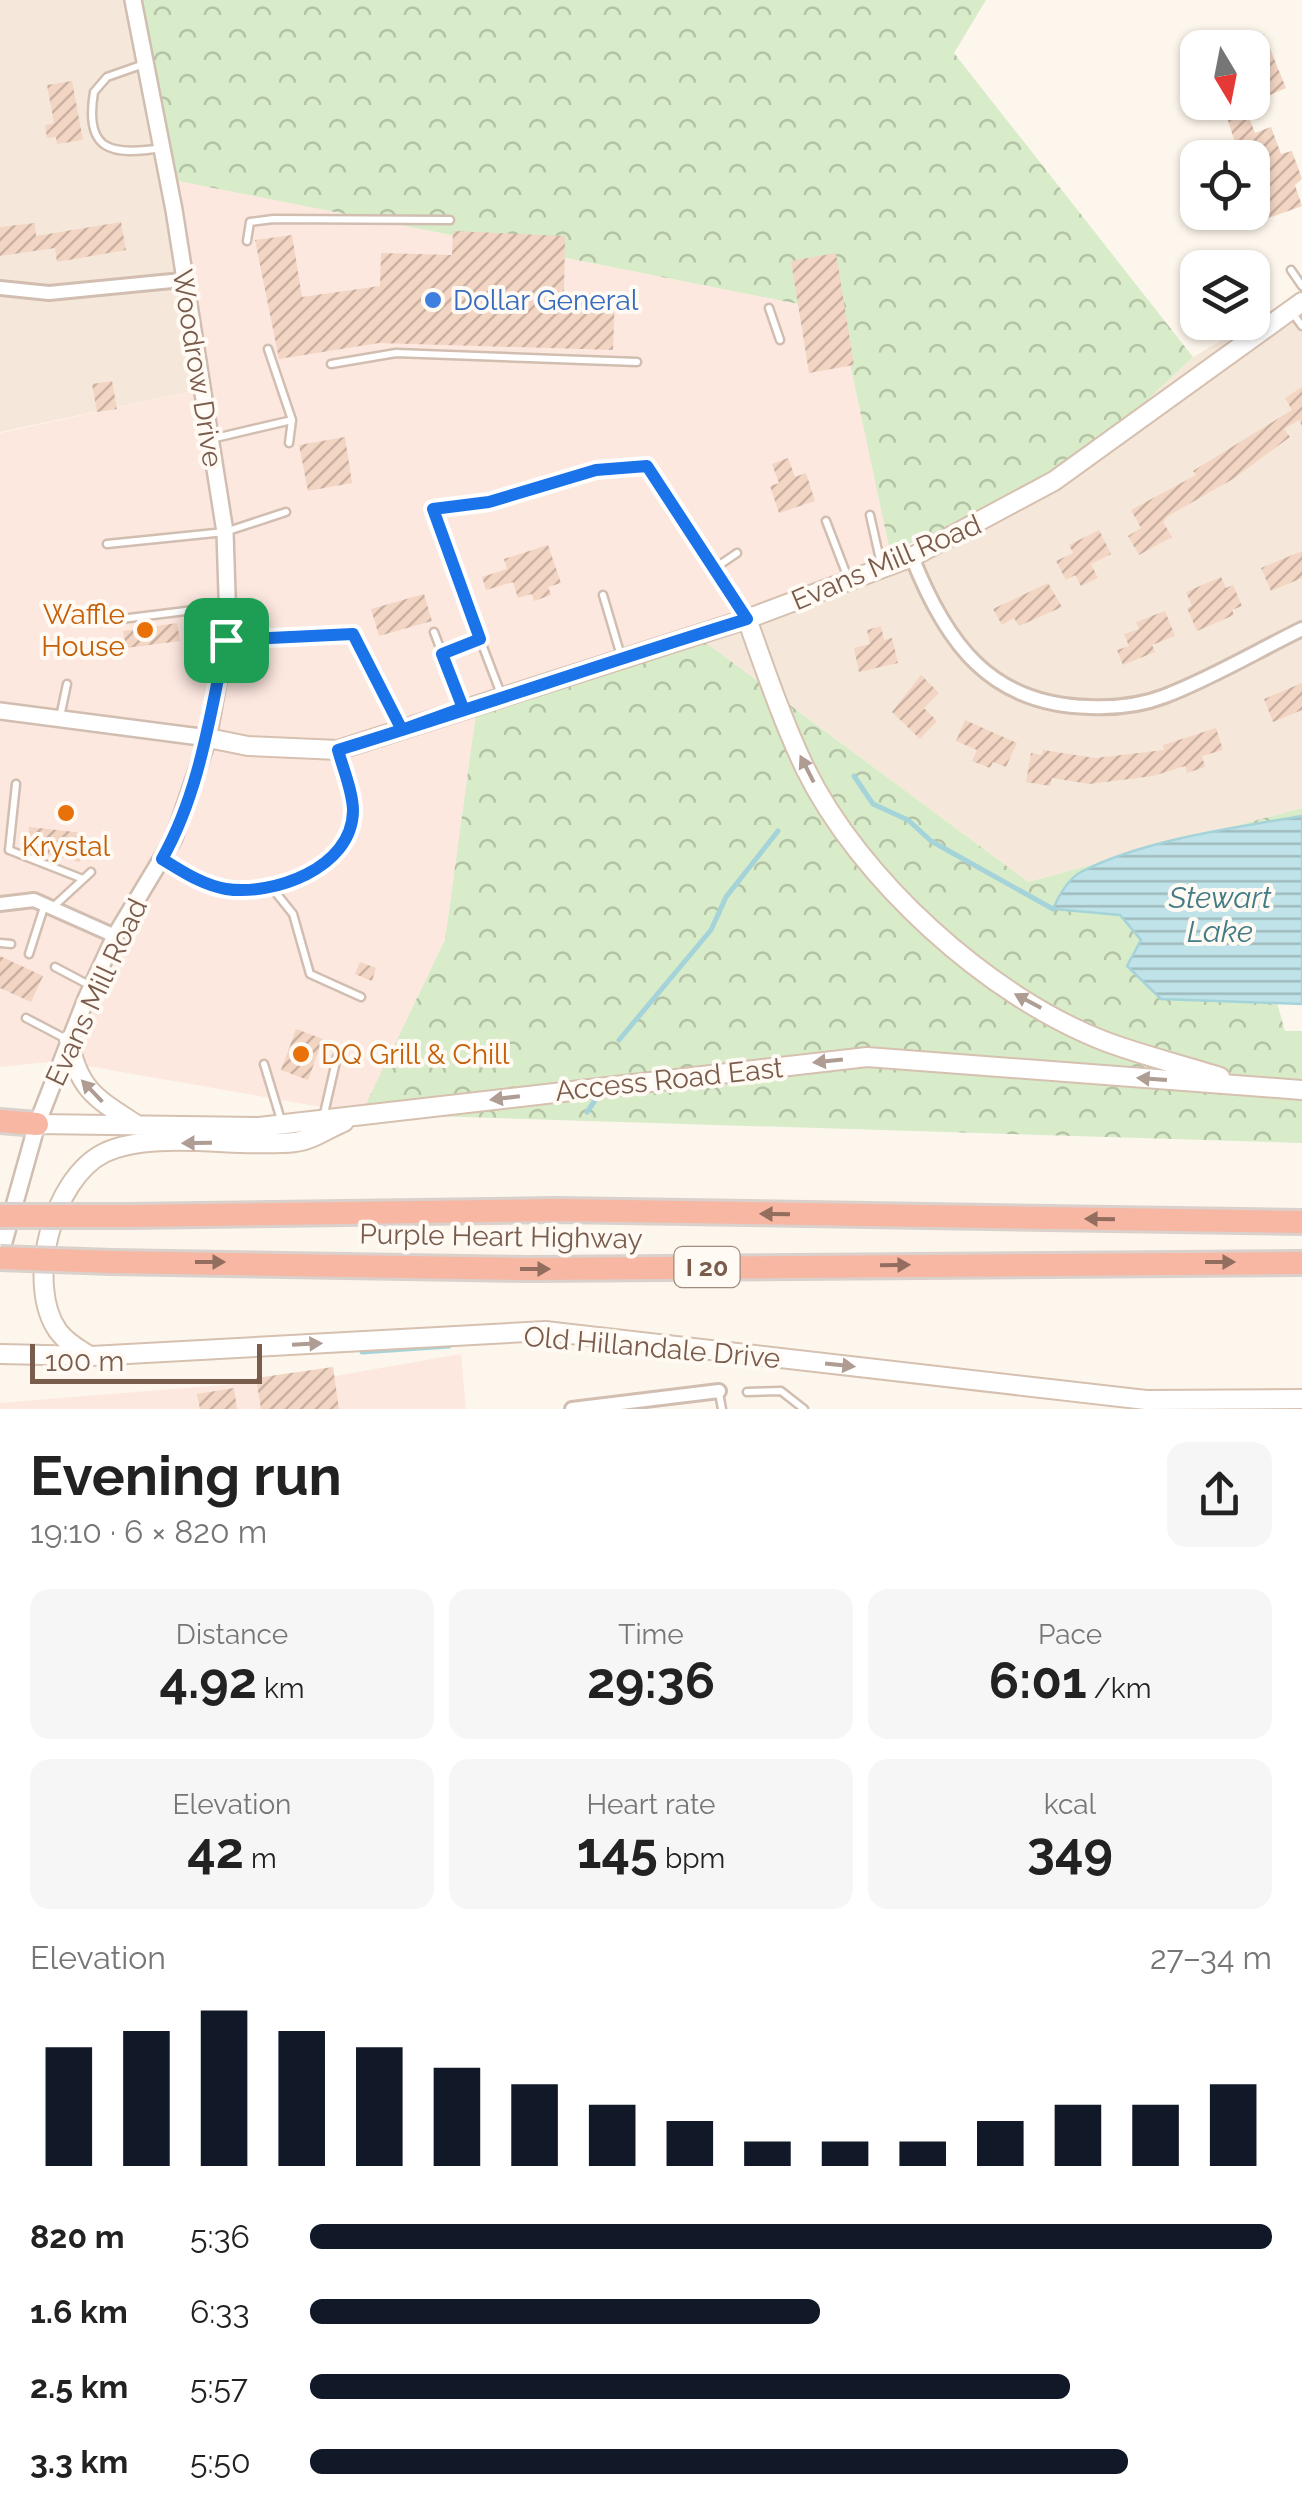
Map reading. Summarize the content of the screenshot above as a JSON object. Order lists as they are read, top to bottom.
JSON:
{
  "streets": {
    "highway": ["Purple Heart Highway", "I 20"],
    "main road": ["Evans Mill Road", "Access Road East", "Old Hillandale Drive"],
    "street": ["Woodrow Drive"]
  },
  "crossings": [
    ["Woodrow Drive", "Evans Mill Road"],
    ["Evans Mill Road", "Access Road East"],
    ["Evans Mill Road", "Purple Heart Highway"]
  ],
  "one_way": ["Access Road East", "Old Hillandale Drive"],
  "water": ["Stewart Lake"],
  "places": [
    "Dollar General",
    "Waffle House",
    "Krystal",
    "DQ Grill & Chill"
  ],
  "scale_bar": "100 m",
  "north": "bottom",
  "page": {
    "scale": "100 m",
    "heading": ["Evening run", "19:10 · 6 × 820 m"],
    "stats": [
      ["Distance", "4.92 km"],
      ["Time", "29:36"],
      ["Pace", "6:01 /km"],
      ["Elevation", "42 m"],
      ["Heart rate", "145 bpm"],
      ["kcal", "349"]
    ],
    "chart": ["Elevation", "27–34 m"],
    "list": [
      {
        "name": "820 m",
        "note": "5:36"
      },
      {
        "name": "1.6 km",
        "note": "6:33"
      },
      {
        "name": "2.5 km",
        "note": "5:57"
      },
      {
        "name": "3.3 km",
        "note": "5:50"
      }
    ]
  }
}
